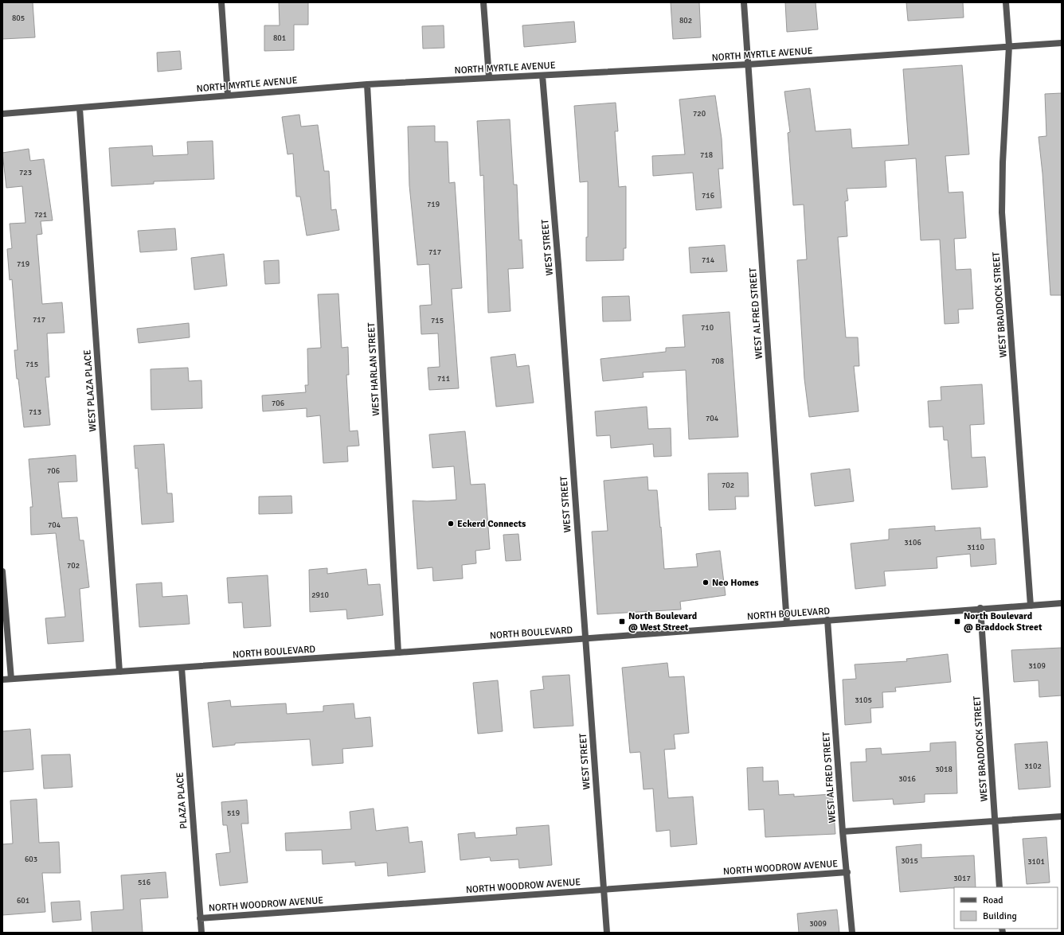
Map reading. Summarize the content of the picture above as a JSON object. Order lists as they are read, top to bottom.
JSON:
{
  "streets": {
    "street": [
      "NORTH MYRTLE AVENUE",
      "WEST STREET",
      "WEST BRADDOCK STREET",
      "WEST ALFRED STREET",
      "WEST HARLAN STREET",
      "WEST PLAZA PLACE",
      "NORTH BOULEVARD",
      "PLAZA PLACE",
      "NORTH WOODROW AVENUE"
    ]
  },
  "crossings": [
    ["NORTH MYRTLE AVENUE", "WEST STREET"],
    ["NORTH MYRTLE AVENUE", "WEST BRADDOCK STREET"],
    ["NORTH MYRTLE AVENUE", "WEST ALFRED STREET"],
    ["NORTH MYRTLE AVENUE", "WEST HARLAN STREET"],
    ["NORTH MYRTLE AVENUE", "WEST PLAZA PLACE"],
    ["WEST STREET", "NORTH BOULEVARD"],
    ["WEST STREET", "NORTH WOODROW AVENUE"],
    ["WEST BRADDOCK STREET", "NORTH BOULEVARD"],
    ["WEST ALFRED STREET", "NORTH BOULEVARD"],
    ["WEST ALFRED STREET", "NORTH WOODROW AVENUE"],
    ["WEST HARLAN STREET", "NORTH BOULEVARD"],
    ["WEST PLAZA PLACE", "NORTH BOULEVARD"],
    ["NORTH BOULEVARD", "PLAZA PLACE"],
    ["PLAZA PLACE", "NORTH WOODROW AVENUE"]
  ],
  "places": {
    "other": ["Eckerd Connects", "Neo Homes"],
    "transit": ["North Boulevard @ West Street", "North Boulevard @ Braddock Street"]
  },
  "house_numbers": [
    "805",
    "802",
    "801",
    "720",
    "718",
    "723",
    "716",
    "719",
    "721",
    "717",
    "714",
    "719",
    "717",
    "715",
    "710",
    "708",
    "715",
    "711",
    "706",
    "713",
    "704",
    "706",
    "702",
    "704",
    "3106",
    "3110",
    "702",
    "2910",
    "3109",
    "3105",
    "3102",
    "3018",
    "3016",
    "519",
    "603",
    "3015",
    "3101",
    "3017",
    "516",
    "601",
    "3009"
  ],
  "legend": ["Road", "Building"]
}
